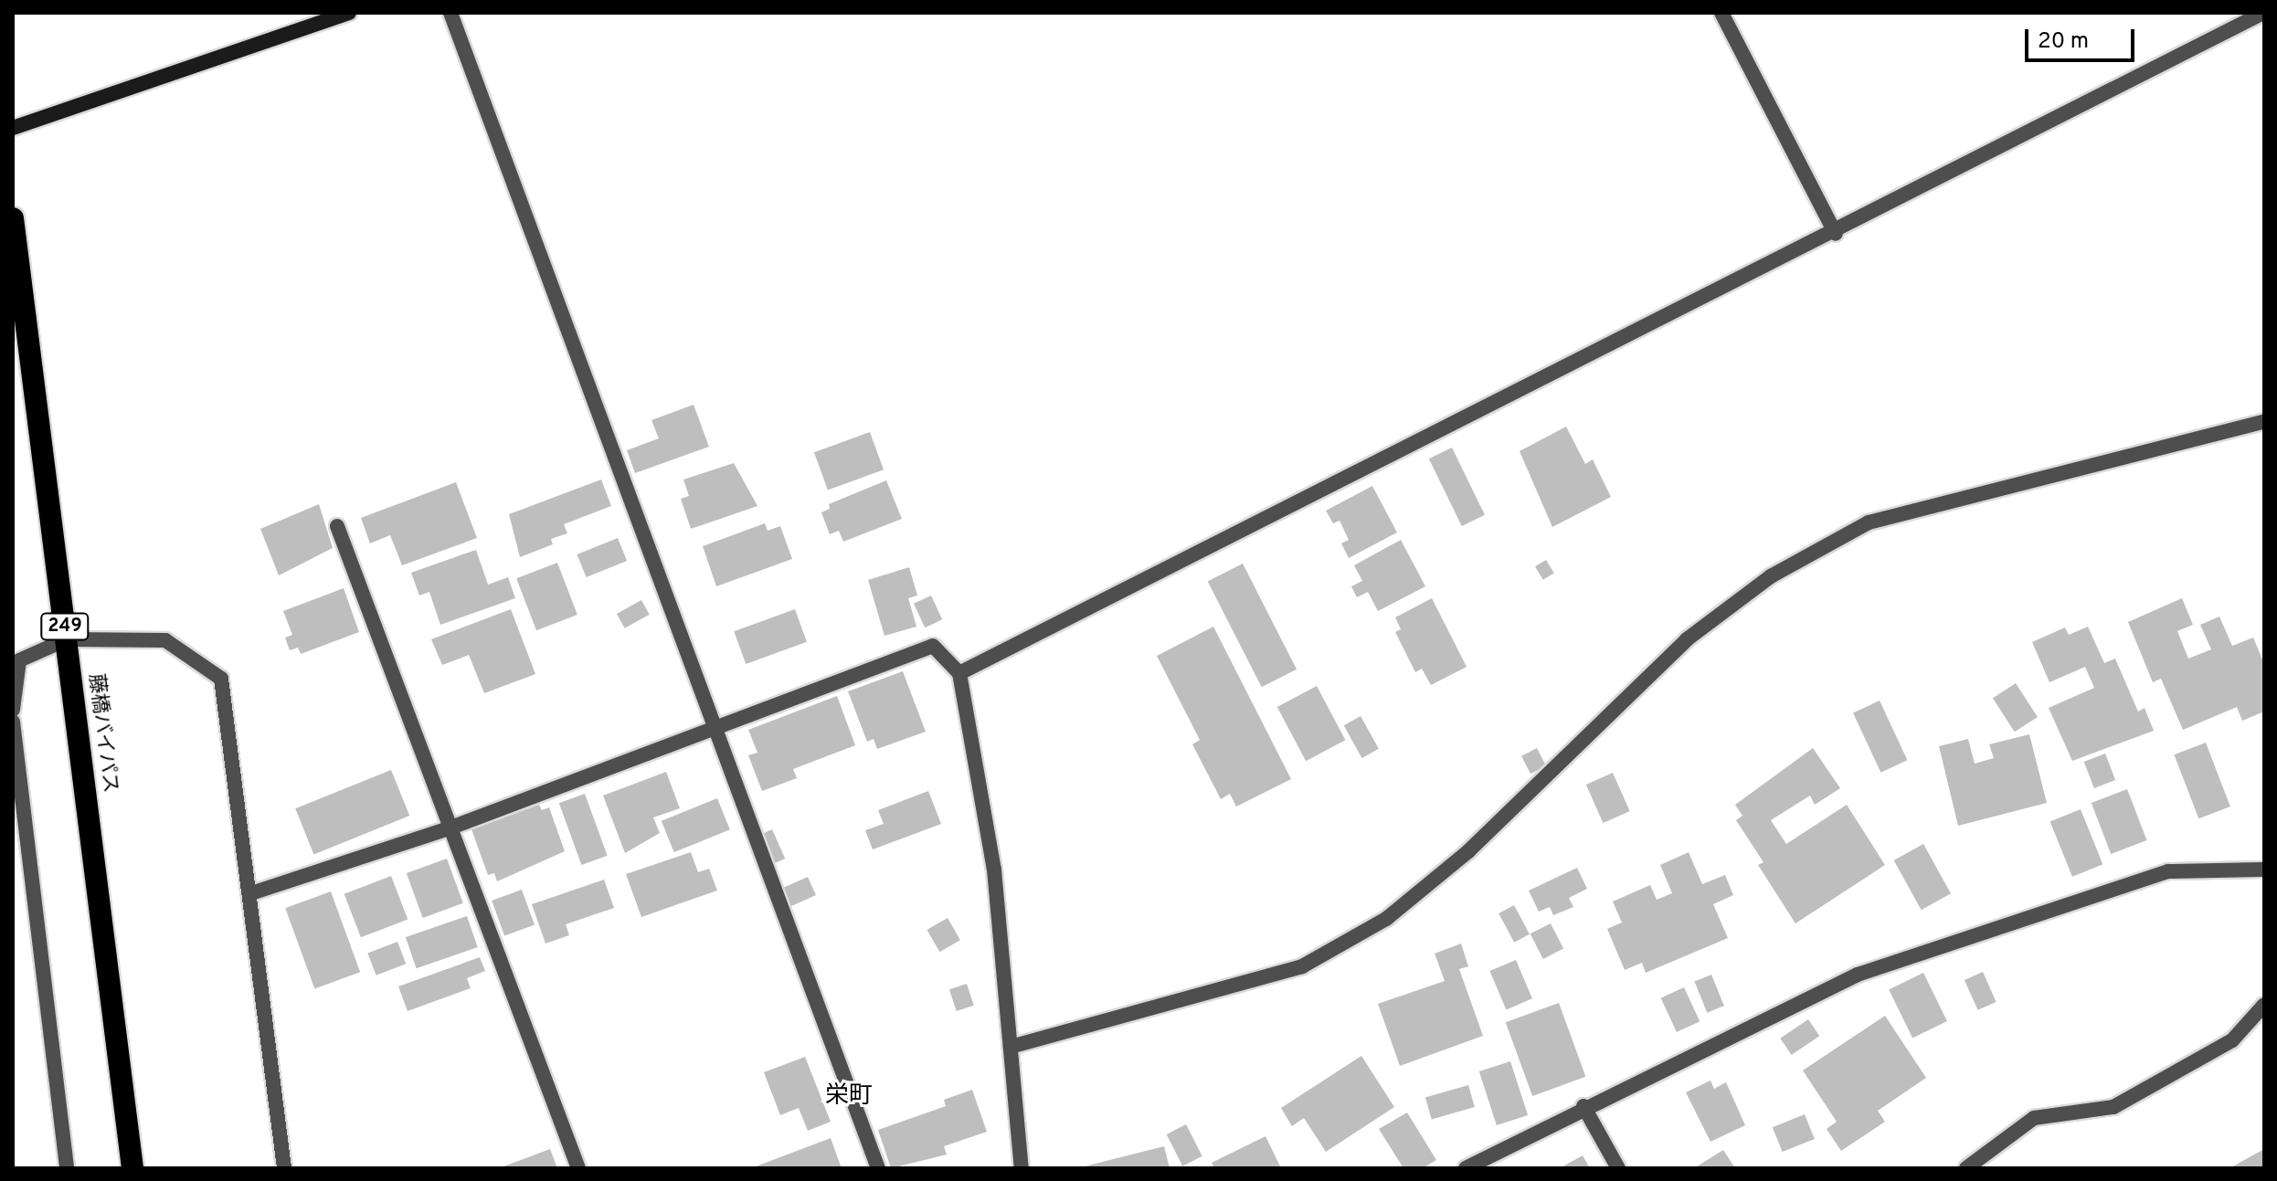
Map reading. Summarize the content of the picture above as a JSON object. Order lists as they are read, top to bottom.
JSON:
{
  "streets": {
    "highway": ["249", "藤橋バイパス"]
  },
  "districts": ["栄町"],
  "scale_bar": "20 m"
}
